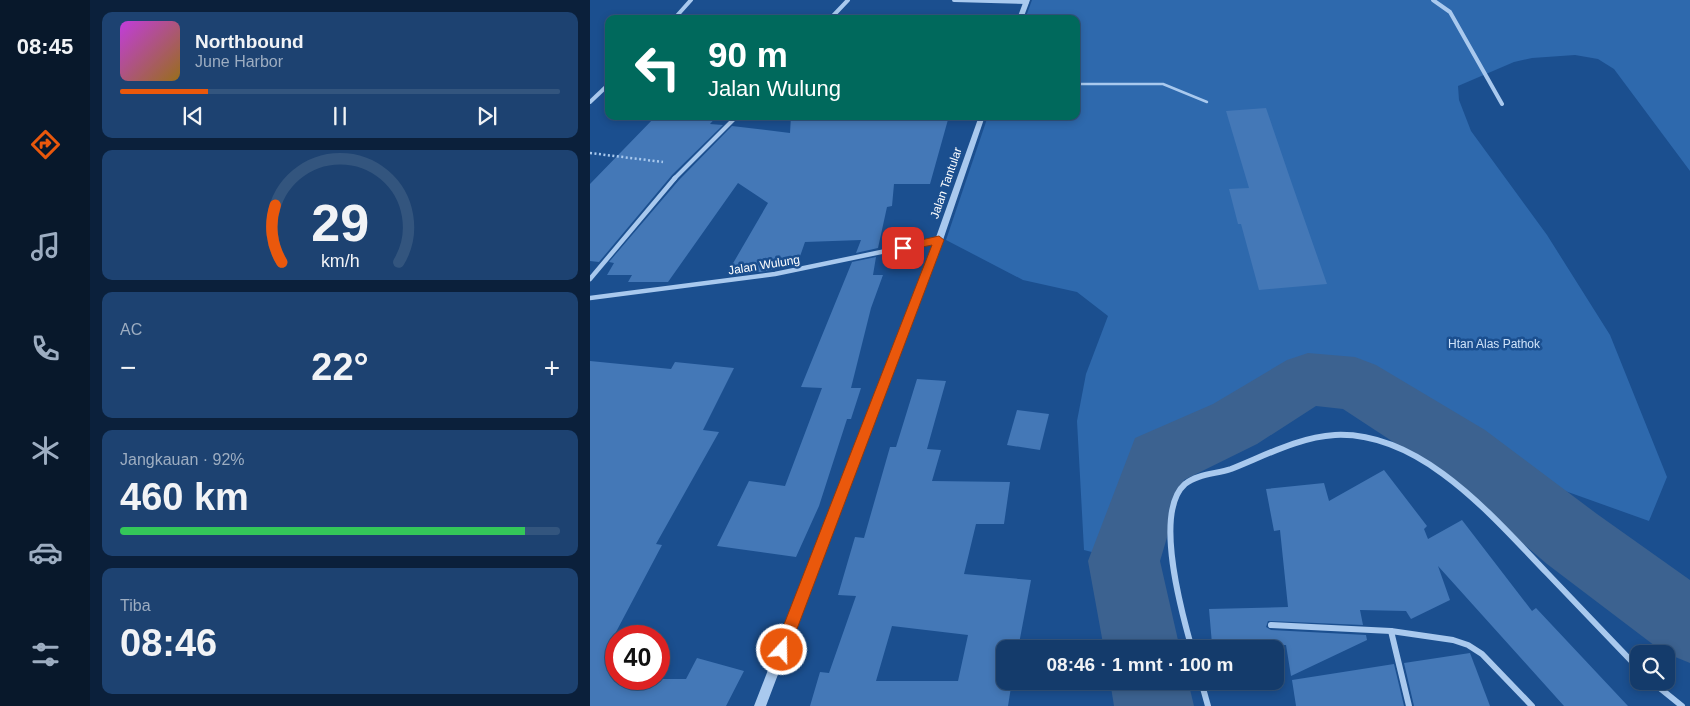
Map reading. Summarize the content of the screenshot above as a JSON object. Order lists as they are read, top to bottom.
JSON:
{
  "streets": {
    "street": ["Jalan Tantular", "Jalan Wulung"]
  },
  "crossings": [
    ["Jalan Tantular", "Jalan Wulung"]
  ],
  "parks": ["Htan Alas Pathok"],
  "page": {
    "tabs": "08:45",
    "turn": ["90 m", "Jalan Wulung"],
    "song": ["Northbound", "June Harbor"],
    "tile": [
      "AC",
      ["Jangkauan · 92%", "460 km"],
      ["Tiba", "08:46"]
    ],
    "heat": ["−", "22°", "+"],
    "limit": "40",
    "trip": "08:46 · 1 mnt · 100 m",
    "gauge": ["29", "km/h"]
  }
}
